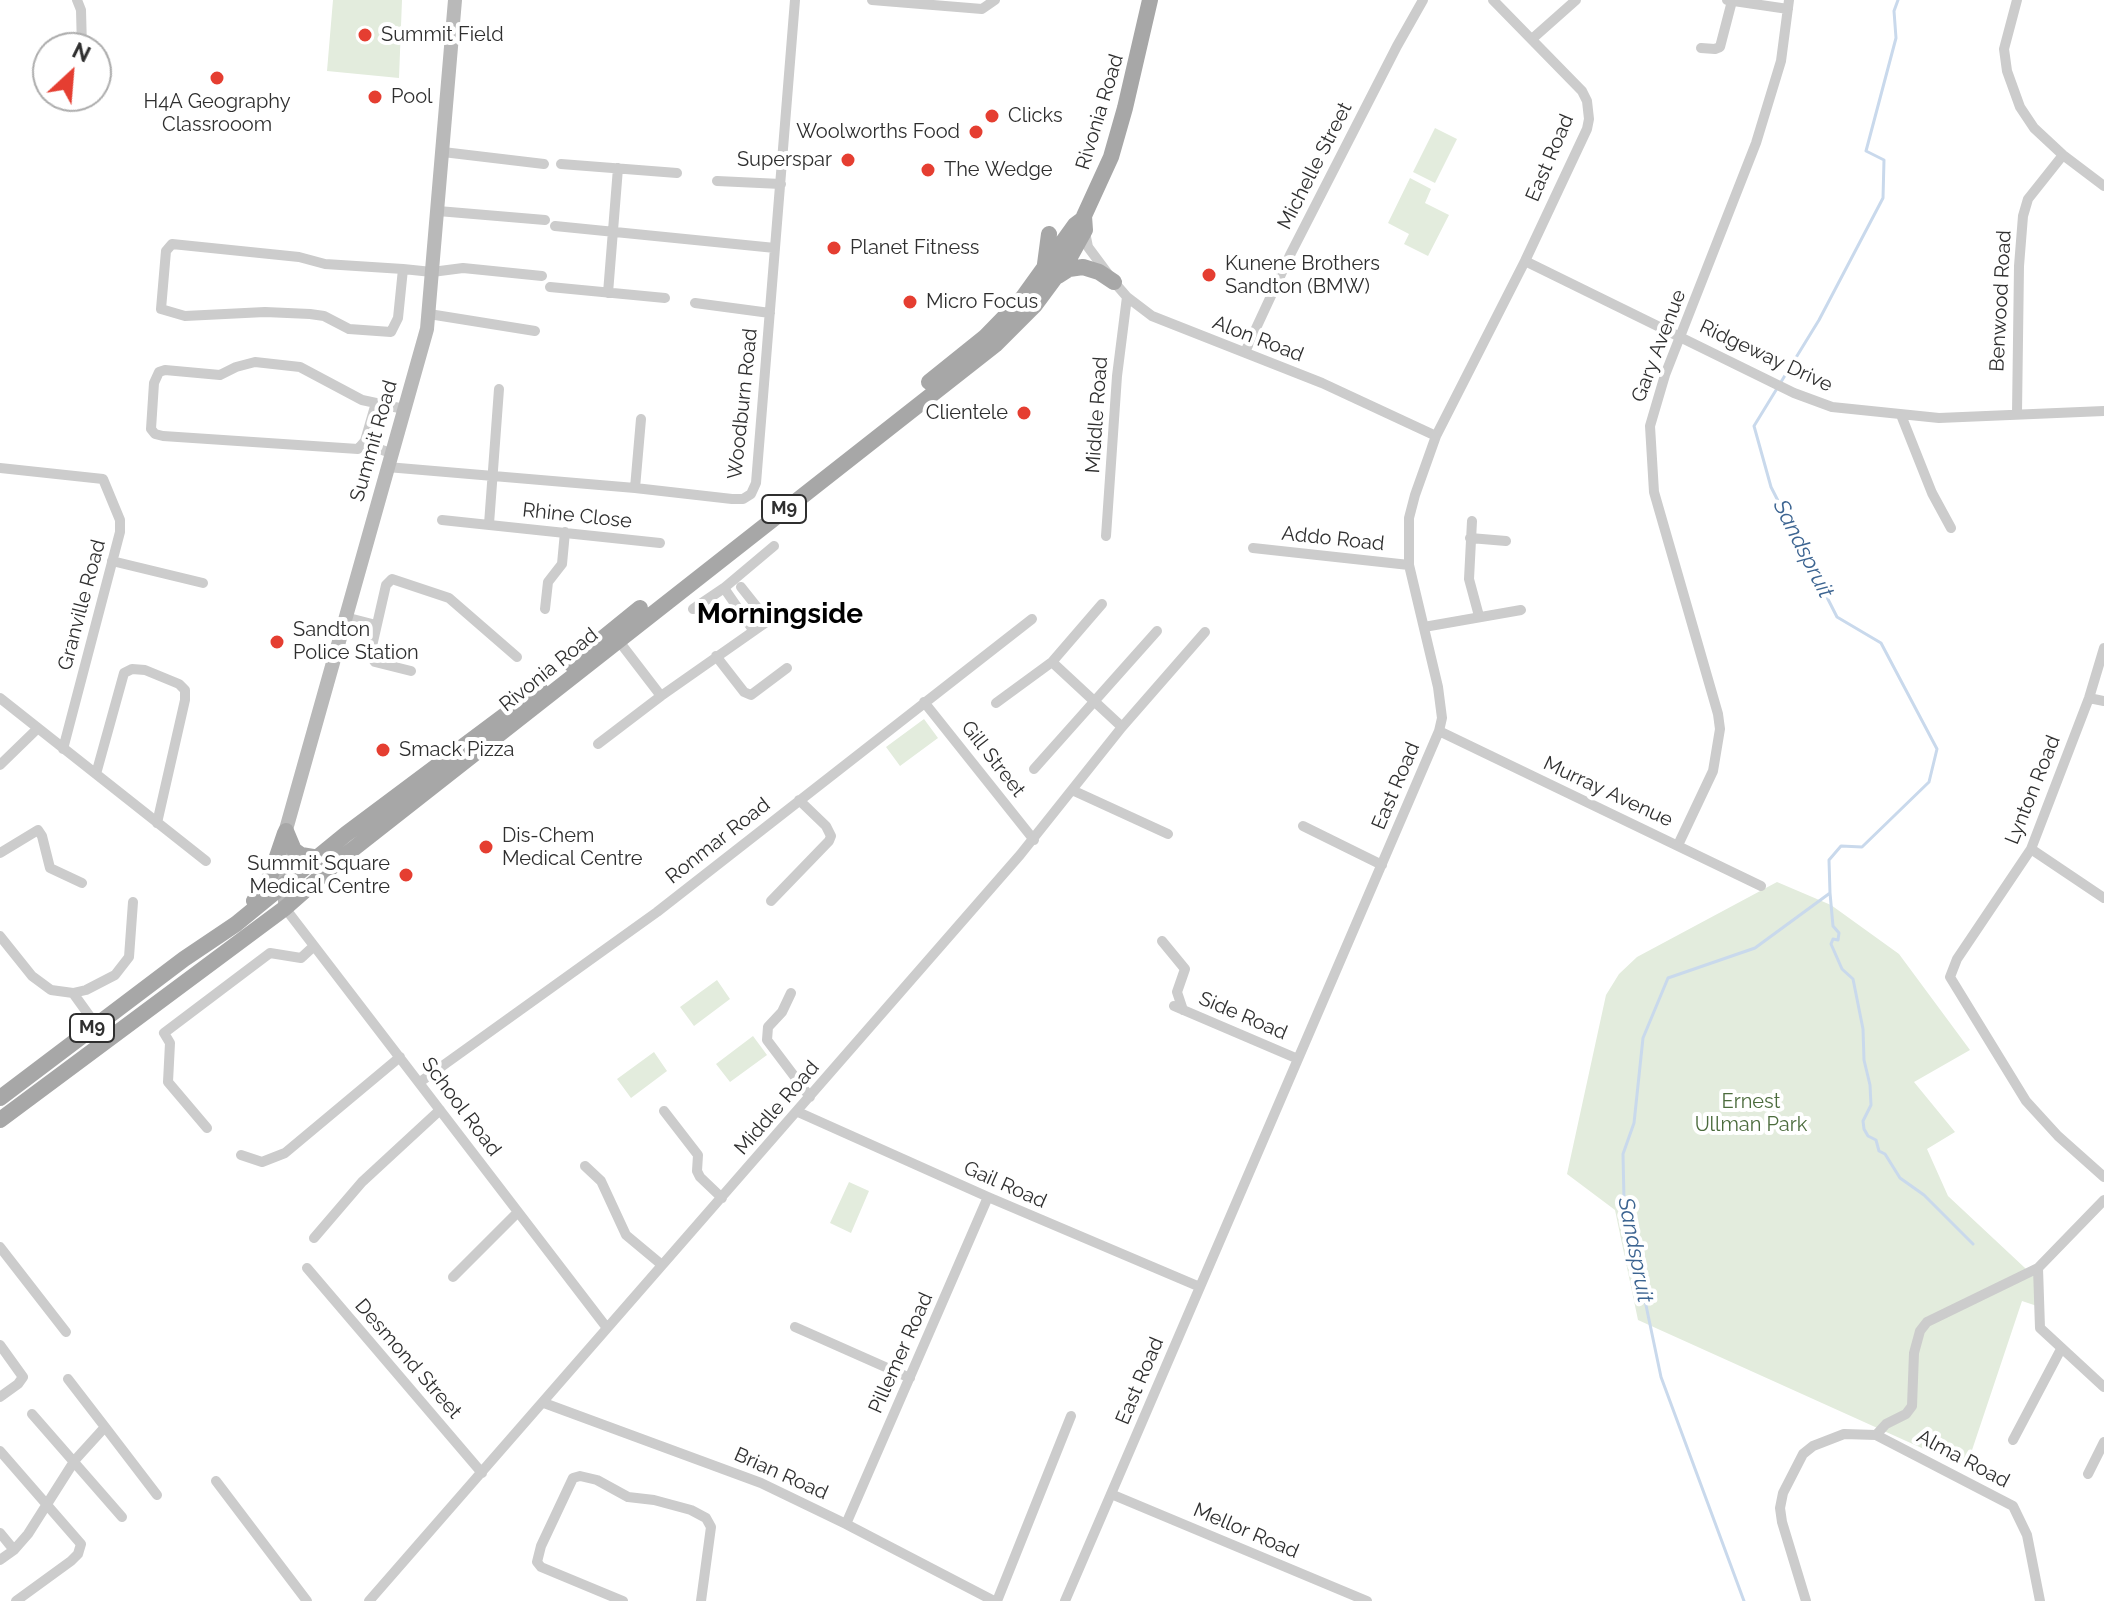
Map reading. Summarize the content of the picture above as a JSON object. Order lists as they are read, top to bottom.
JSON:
{
  "streets": {
    "main road": ["Rivonia Road", "Summit Road", "M9"],
    "street": [
      "East Road",
      "Michelle Street",
      "Benwood Road",
      "Alon Road",
      "Gary Avenue",
      "Ridgeway Drive",
      "Woodburn Road",
      "Middle Road",
      "Rhine Close",
      "Addo Road",
      "Granville Road",
      "Gill Street",
      "Lynton Road",
      "Murray Avenue",
      "Ronmar Road",
      "Side Road",
      "School Road",
      "Gail Road",
      "Pillemer Road",
      "Desmond Street",
      "Alma Road",
      "Brian Road",
      "Mellor Road"
    ]
  },
  "crossings": [
    ["Rivonia Road", "Alon Road"],
    ["Rivonia Road", "Summit Road"],
    ["Rivonia Road", "School Road"],
    ["East Road", "Alon Road"],
    ["East Road", "Ridgeway Drive"],
    ["East Road", "Addo Road"],
    ["East Road", "Murray Avenue"],
    ["East Road", "Side Road"],
    ["East Road", "Gail Road"],
    ["East Road", "Mellor Road"],
    ["Michelle Street", "Alon Road"],
    ["Benwood Road", "Ridgeway Drive"],
    ["Alon Road", "Middle Road"],
    ["Gary Avenue", "Ridgeway Drive"],
    ["Gary Avenue", "Murray Avenue"],
    ["Woodburn Road", "Summit Road"],
    ["Middle Road", "Gill Street"],
    ["Middle Road", "School Road"],
    ["Middle Road", "Gail Road"],
    ["Middle Road", "Desmond Street"],
    ["Middle Road", "Brian Road"],
    ["Summit Road", "School Road"],
    ["Gill Street", "Ronmar Road"],
    ["Ronmar Road", "School Road"],
    ["Gail Road", "Pillemer Road"],
    ["Pillemer Road", "Brian Road"]
  ],
  "districts": ["Morningside"],
  "water": ["Sandspruit"],
  "parks": ["Ernest Ullman Park"],
  "places": [
    "Summit Field",
    "H4A Geography Classrooom",
    "Pool",
    "Clicks",
    "Woolworths Food",
    "Superspar",
    "The Wedge",
    "Planet Fitness",
    "Kunene Brothers Sandton (BMW)",
    "Micro Focus",
    "Clientele",
    "Sandton Police Station",
    "Smack Pizza",
    "Dis-Chem Medical Centre",
    "Summit Square Medical Centre"
  ],
  "north": "top right"
}
